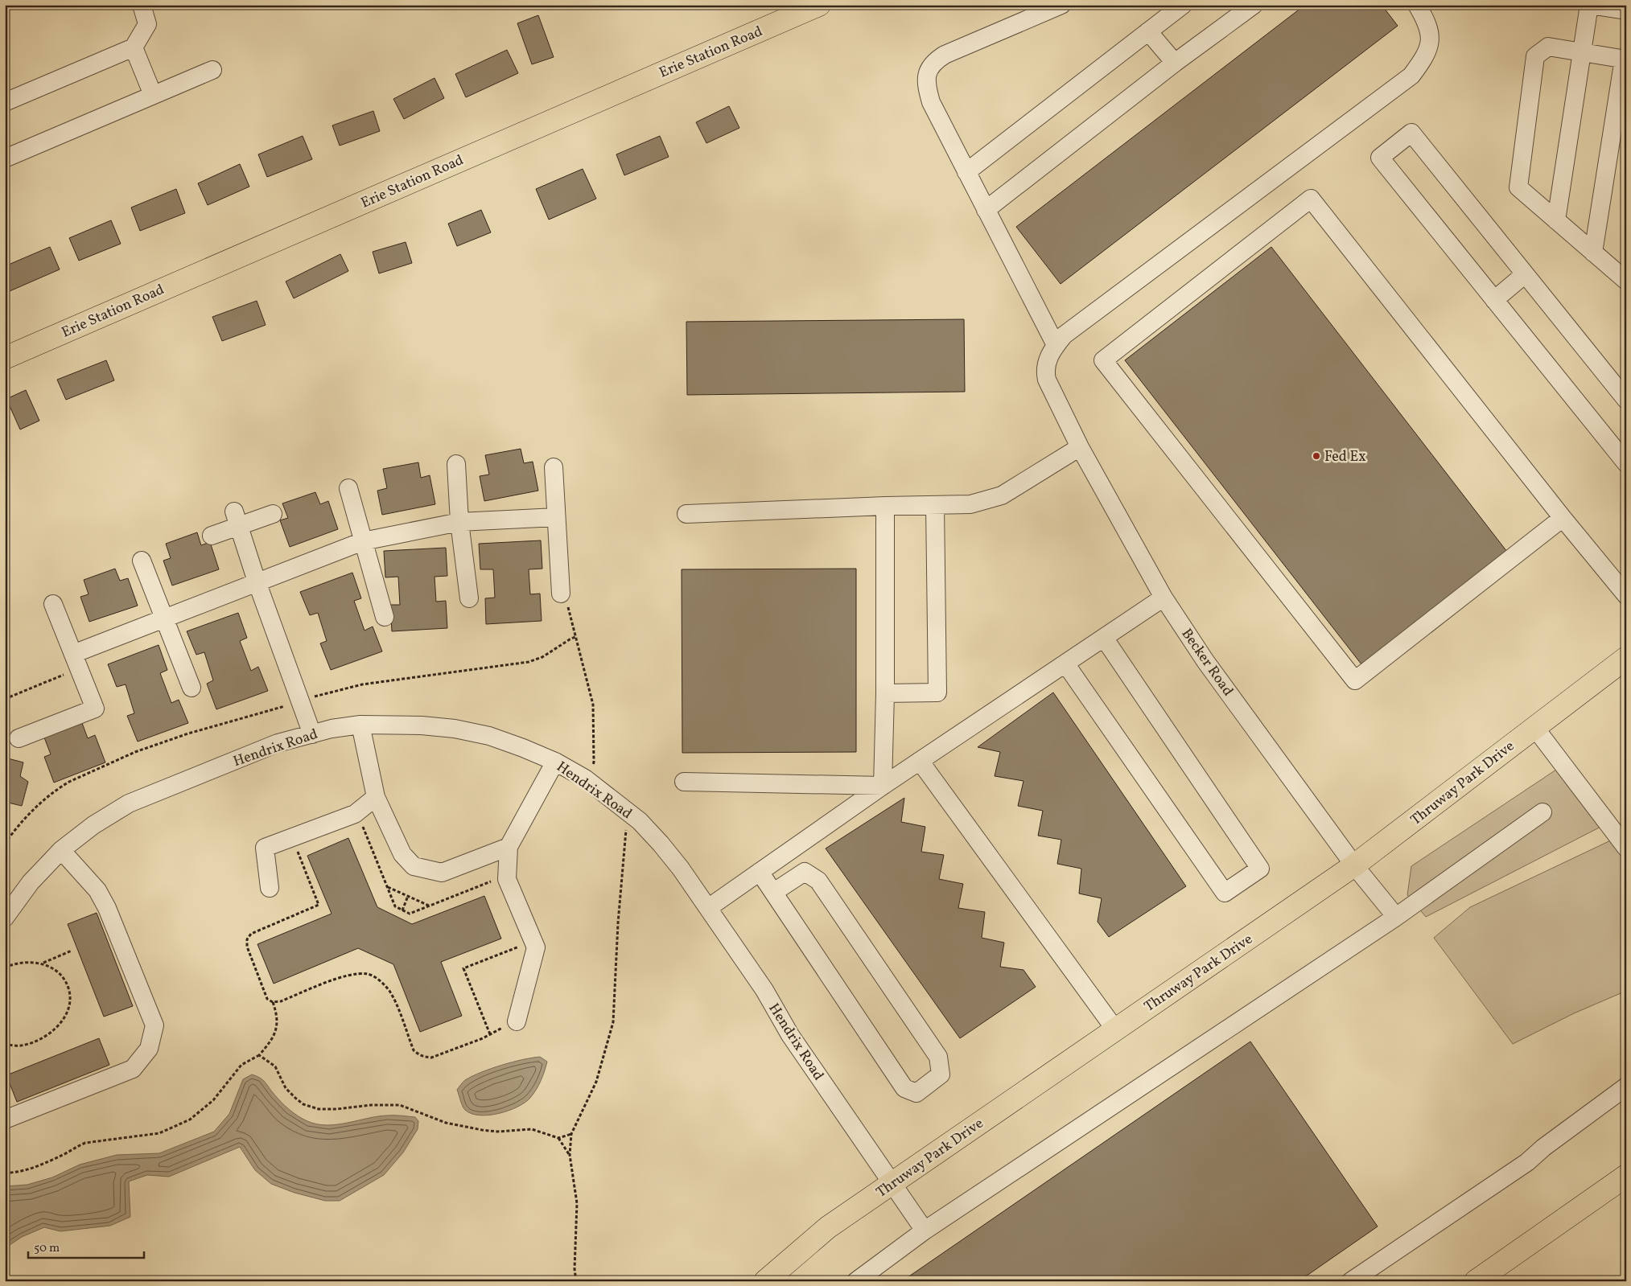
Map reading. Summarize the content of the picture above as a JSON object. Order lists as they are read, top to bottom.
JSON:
{
  "streets": {
    "main road": ["Erie Station Road", "Thruway Park Drive"],
    "street": ["Becker Road", "Hendrix Road"]
  },
  "crossings": [
    ["Becker Road", "Thruway Park Drive"],
    ["Hendrix Road", "Thruway Park Drive"]
  ],
  "places": ["Fed Ex"],
  "scale_bar": "50 m"
}
